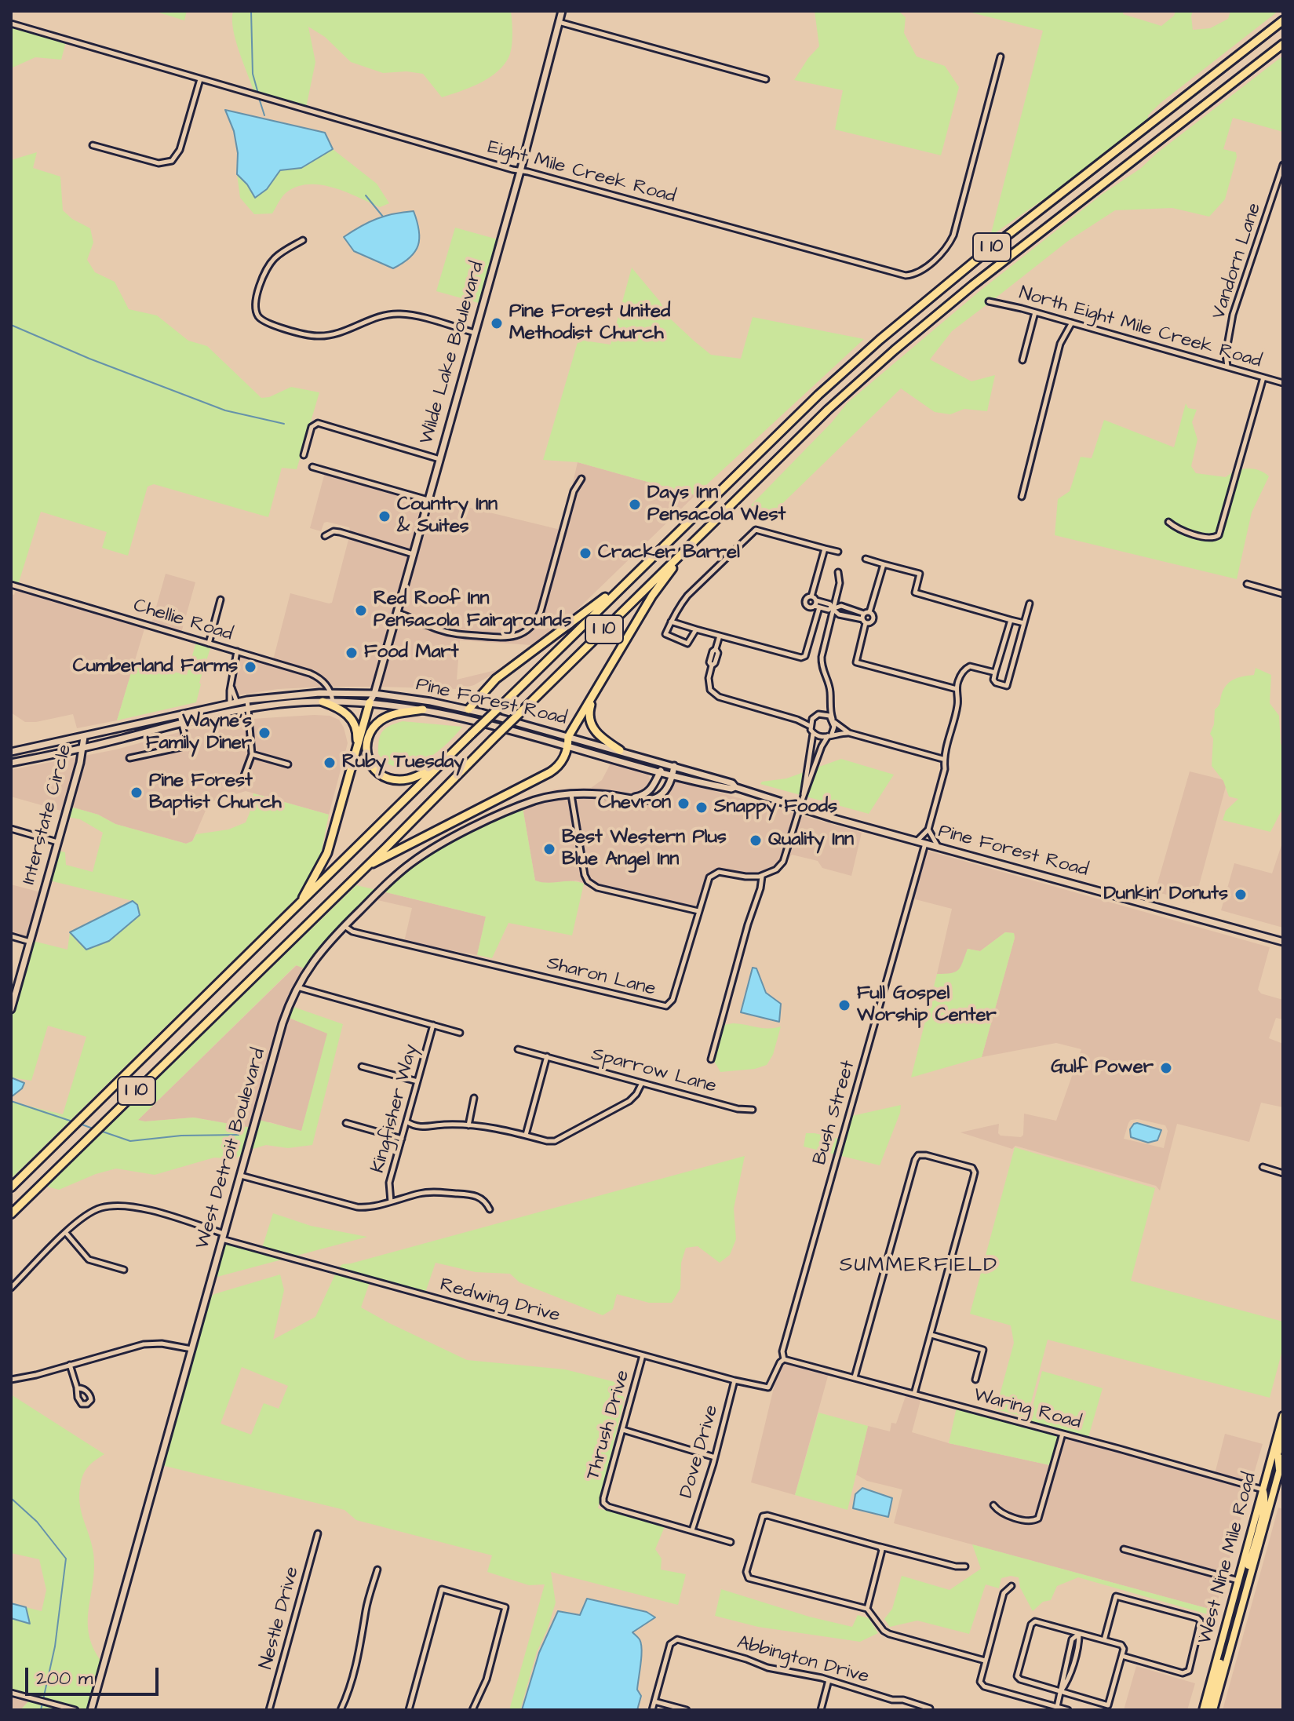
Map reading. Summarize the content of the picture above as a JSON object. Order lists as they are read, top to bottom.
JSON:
{
  "streets": {
    "highway": ["I 10"],
    "main road": ["West Nine Mile Road"],
    "street": [
      "Eight Mile Creek Road",
      "Vandorn Lane",
      "North Eight Mile Creek Road",
      "Wilde Lake Boulevard",
      "Chellie Road",
      "Pine Forest Road",
      "Interstate Circle",
      "Sharon Lane",
      "Sparrow Lane",
      "Kingfisher Way",
      "Bush Street",
      "West Detroit Boulevard",
      "Redwing Drive",
      "Waring Road",
      "Thrush Drive",
      "Dove Drive",
      "Nestle Drive",
      "Abbington Drive"
    ]
  },
  "crossings": [
    ["Eight Mile Creek Road", "Wilde Lake Boulevard"],
    ["Vandorn Lane", "North Eight Mile Creek Road"],
    ["Wilde Lake Boulevard", "Pine Forest Road"],
    ["Chellie Road", "Pine Forest Road"],
    ["Pine Forest Road", "Interstate Circle"],
    ["Pine Forest Road", "Bush Street"],
    ["Pine Forest Road", "West Detroit Boulevard"],
    ["Sharon Lane", "West Detroit Boulevard"],
    ["Kingfisher Way", "West Detroit Boulevard"],
    ["Bush Street", "Redwing Drive"],
    ["Bush Street", "Waring Road"],
    ["West Detroit Boulevard", "Redwing Drive"],
    ["Redwing Drive", "Thrush Drive"],
    ["Redwing Drive", "Dove Drive"],
    ["Waring Road", "West Nine Mile Road"],
    ["Thrush Drive", "Dove Drive"]
  ],
  "districts": ["SUMMERFIELD"],
  "places": [
    "Pine Forest United Methodist Church",
    "Days Inn Pensacola West",
    "Country Inn & Suites",
    "Cracker Barrel",
    "Red Roof Inn Pensacola Fairgrounds",
    "Food Mart",
    "Cumberland Farms",
    "Wayne's Family Diner",
    "Ruby Tuesday",
    "Pine Forest Baptist Church",
    "Chevron",
    "Snappy Foods",
    "Quality Inn",
    "Best Western Plus Blue Angel Inn",
    "Dunkin' Donuts",
    "Full Gospel Worship Center",
    "Gulf Power"
  ],
  "scale_bar": "200 m"
}
